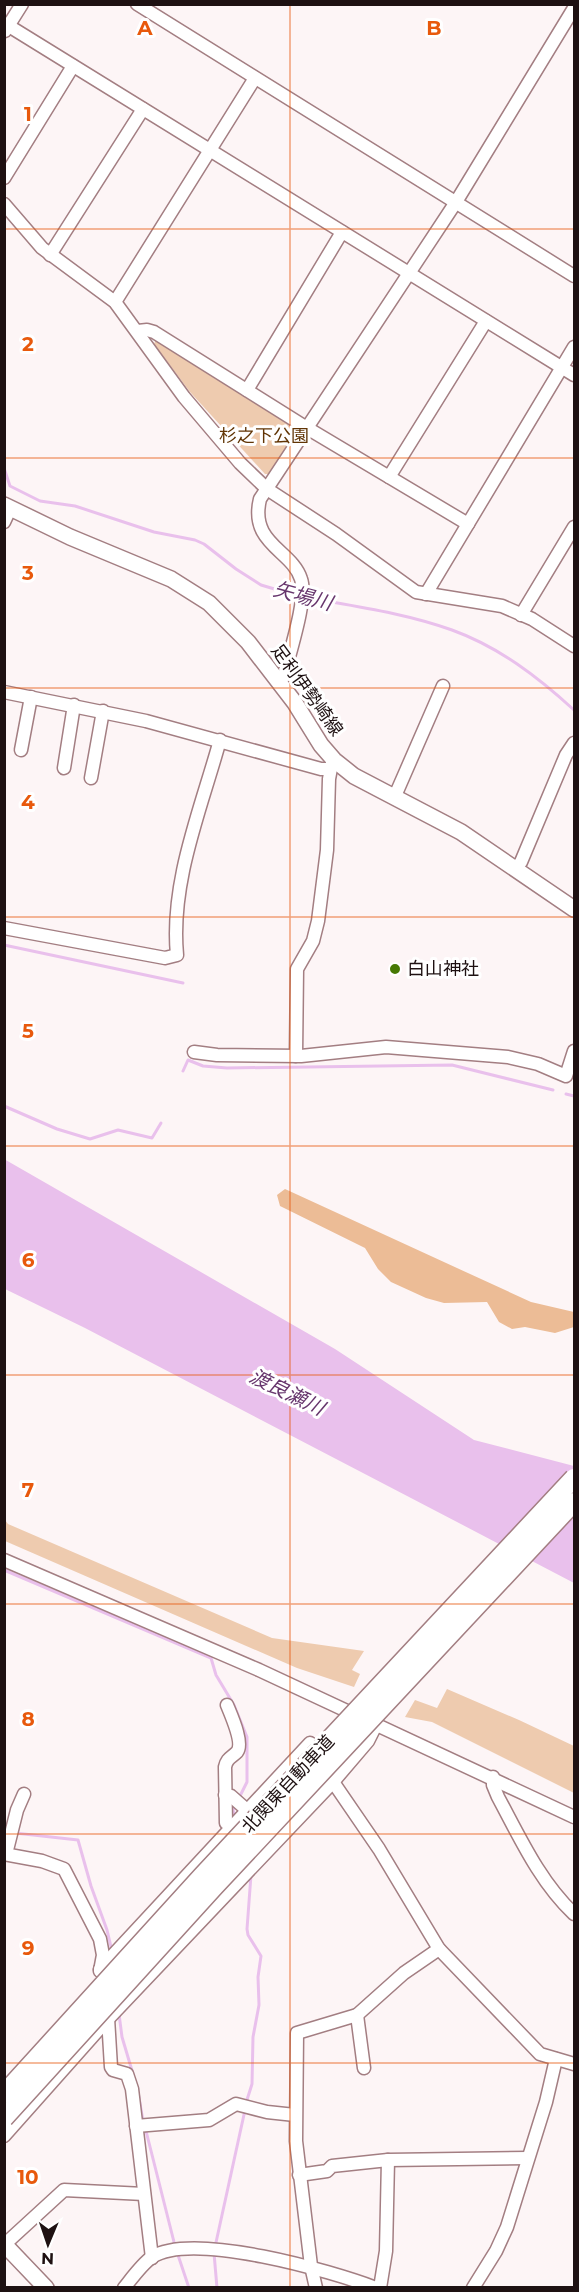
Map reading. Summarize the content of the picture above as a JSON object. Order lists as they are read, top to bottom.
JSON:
{
  "streets": {
    "highway": ["北関東自動車道"],
    "main road": ["足利伊勢崎線"]
  },
  "water": ["矢場川", "渡良瀬川"],
  "parks": ["杉之下公園"],
  "places": ["白山神社"],
  "north": "bottom",
  "grid": {
    "columns": ["A", "B"],
    "rows": [
      "1",
      "2",
      "3",
      "4",
      "5",
      "6",
      "7",
      "8",
      "9",
      "10"
    ]
  }
}
